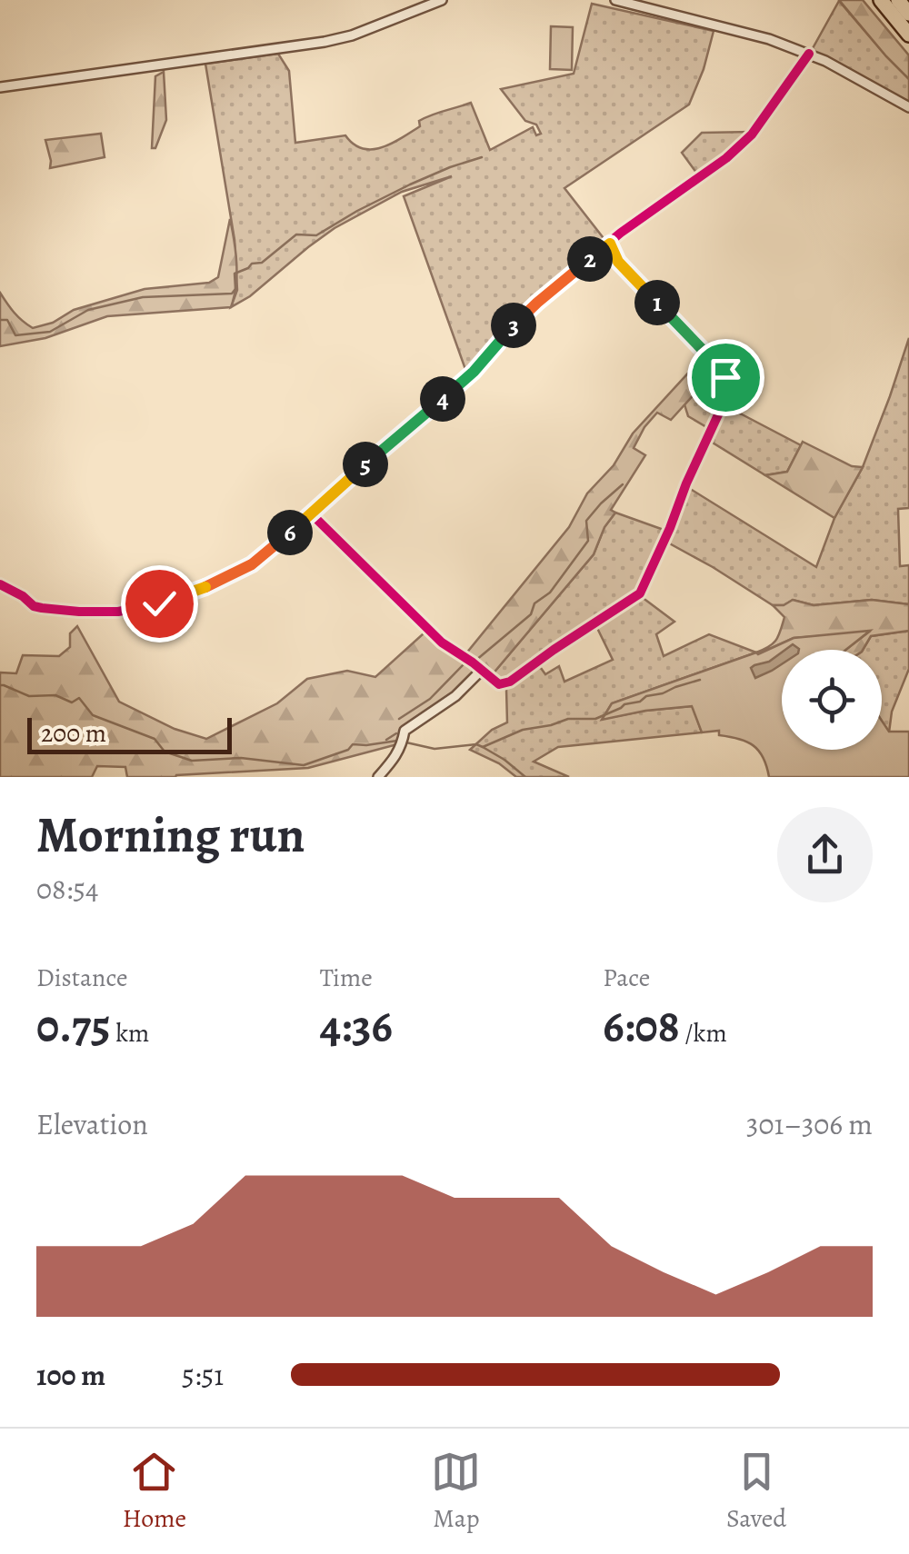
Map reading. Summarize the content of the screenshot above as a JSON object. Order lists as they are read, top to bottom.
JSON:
{
  "scale_bar": "200 m",
  "page": {
    "pins": [
      "2",
      "1",
      "3",
      "4",
      "5",
      "6"
    ],
    "scale": "200 m",
    "heading": ["Morning run", "08:54"],
    "stats": [
      ["Distance", "0.75 km"],
      ["Time", "4:36"],
      ["Pace", "6:08 /km"]
    ],
    "chart": ["Elevation", "301–306 m"],
    "list": [
      {
        "name": "100 m",
        "note": "5:51"
      }
    ],
    "tabs": ["Home", "Map", "Saved"]
  }
}
